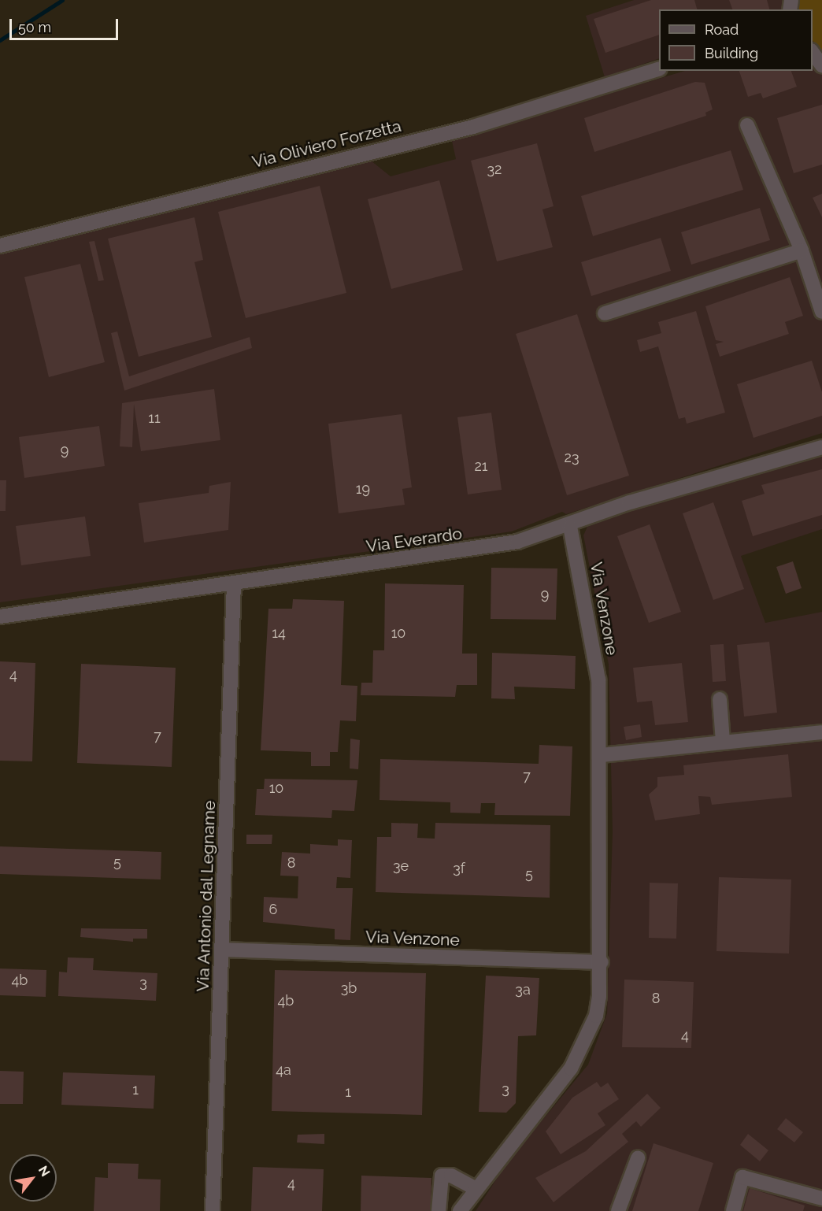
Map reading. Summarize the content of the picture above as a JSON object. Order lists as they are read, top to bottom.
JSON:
{
  "streets": {
    "street": [
      "Via Oliviero Forzetta",
      "Via Everardo",
      "Via Venzone",
      "Via Antonio dal Legname"
    ]
  },
  "crossings": [
    ["Via Everardo", "Via Venzone"],
    ["Via Everardo", "Via Antonio dal Legname"],
    ["Via Venzone", "Via Antonio dal Legname"]
  ],
  "house_numbers": [
    "32",
    "11",
    "9",
    "23",
    "21",
    "19",
    "9",
    "14",
    "10",
    "4",
    "7",
    "7",
    "10",
    "5",
    "8",
    "3e",
    "3f",
    "5",
    "6",
    "4b",
    "3",
    "3b",
    "3a",
    "8",
    "4b",
    "4",
    "4a",
    "3",
    "1",
    "1",
    "4"
  ],
  "legend": ["Road", "Building"],
  "scale_bar": "50 m",
  "north": "top right"
}
